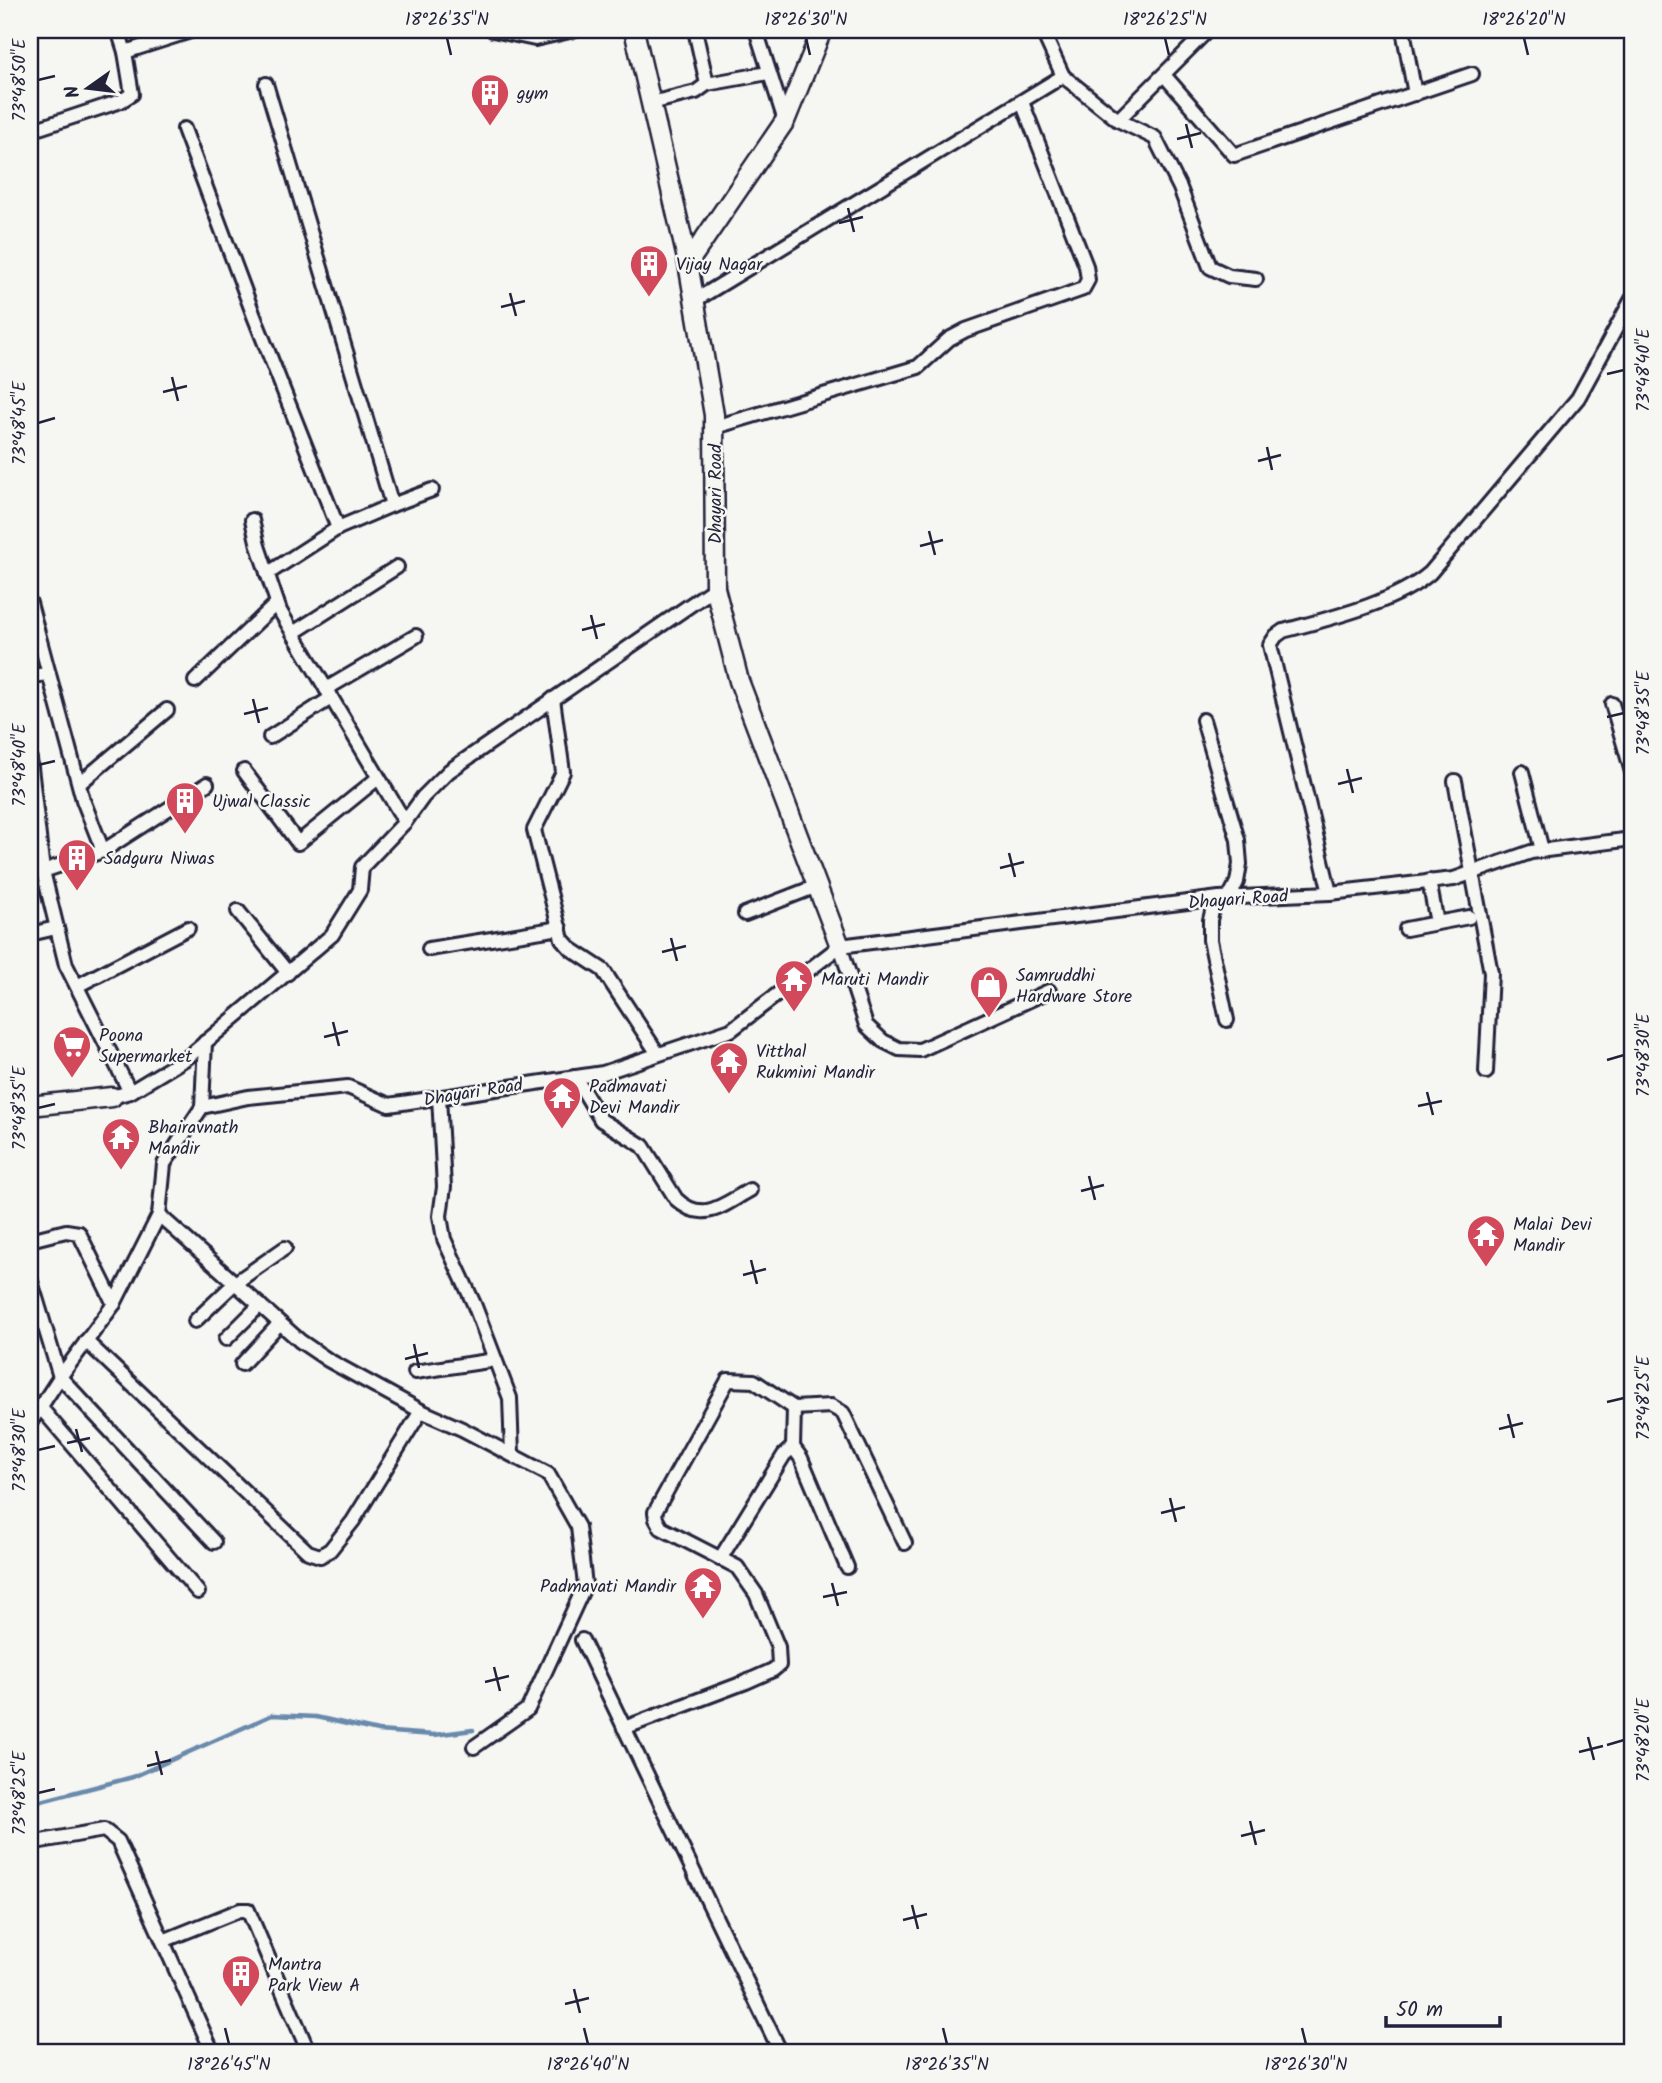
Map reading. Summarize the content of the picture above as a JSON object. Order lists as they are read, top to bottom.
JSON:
{
  "streets": {
    "street": ["Dhayari Road"]
  },
  "places": {
    "building": [
      "gym",
      "Vijay Nagar",
      "Ujwal Classic",
      "Sadguru Niwas",
      "Mantra Park View A"
    ],
    "temple": [
      "Maruti Mandir",
      "Vitthal Rukmini Mandir",
      "Padmavati Devi Mandir",
      "Bhairavnath Mandir",
      "Malai Devi Mandir",
      "Padmavati Mandir"
    ],
    "shop": ["Samruddhi Hardware Store"],
    "supermarket": ["Poona Supermarket"]
  },
  "scale_bar": "50 m",
  "north": "left",
  "coordinates": [
    "18°26'35\"N",
    "18°26'30\"N",
    "18°26'25\"N",
    "18°26'20\"N",
    "73°48'50\"E",
    "73°48'40\"E",
    "73°48'45\"E",
    "73°48'35\"E",
    "73°48'30\"E",
    "73°48'25\"E",
    "73°48'20\"E",
    "18°26'45\"N",
    "18°26'40\"N"
  ]
}
